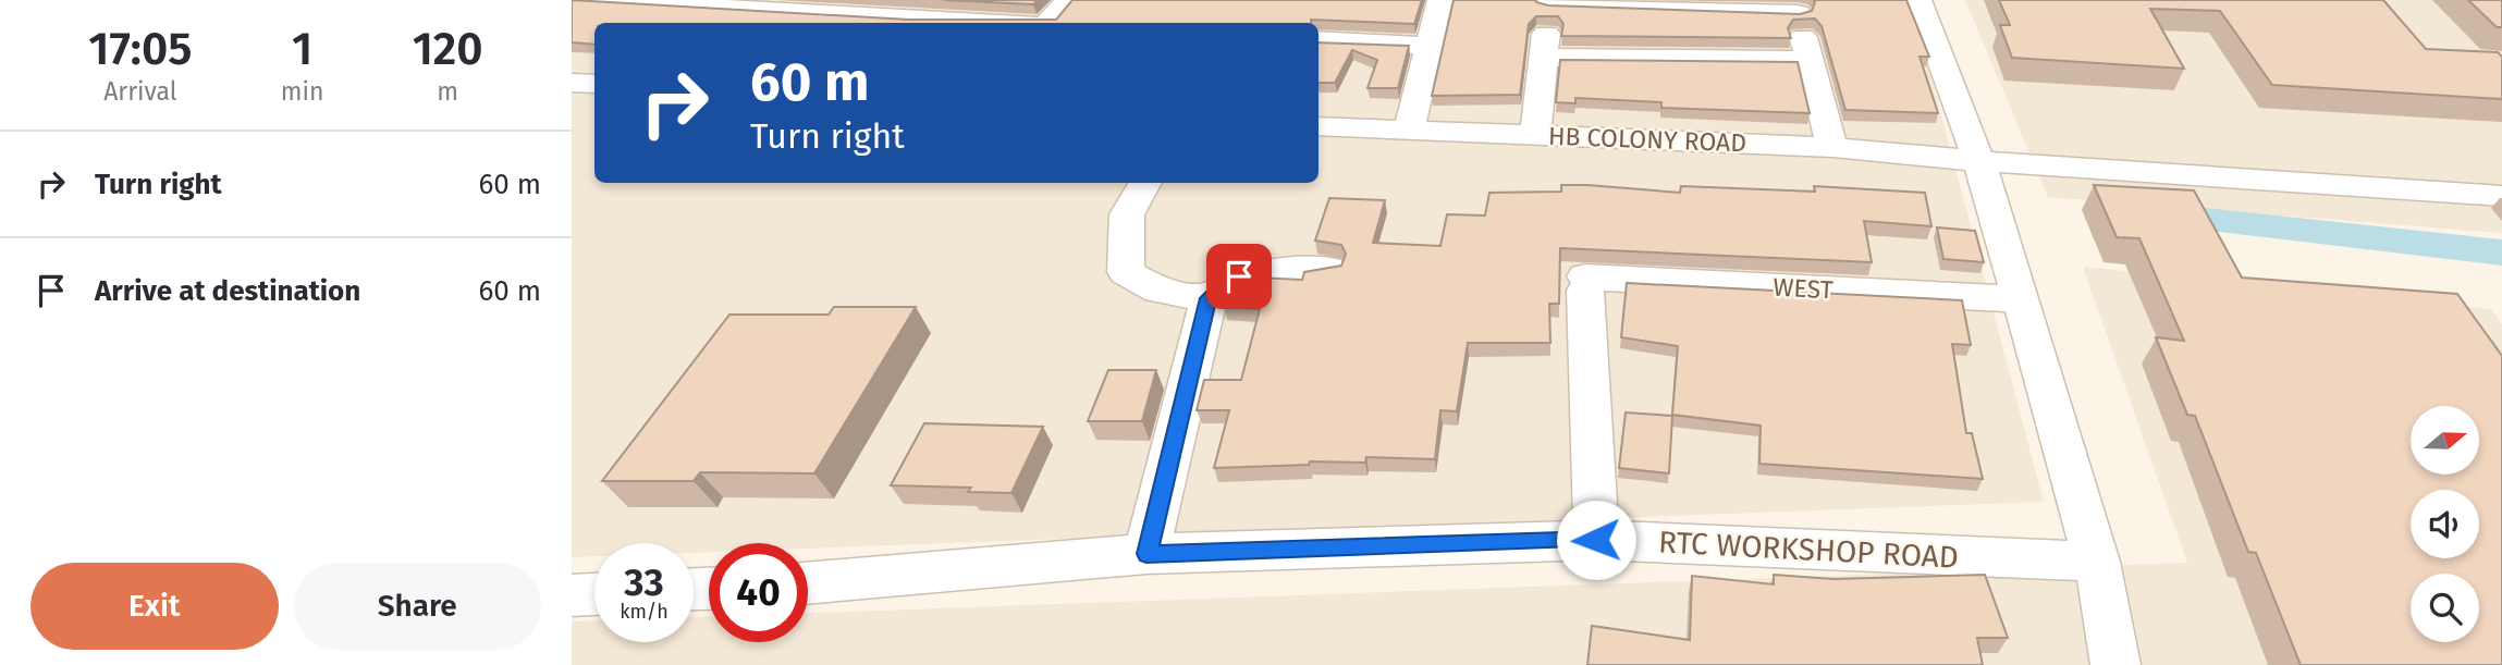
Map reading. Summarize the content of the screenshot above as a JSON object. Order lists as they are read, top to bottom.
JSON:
{
  "streets": {
    "street": ["HB COLONY ROAD", "WEST", "RTC WORKSHOP ROAD"]
  },
  "crossings": [
    ["WEST", "RTC WORKSHOP ROAD"]
  ],
  "north": "right",
  "page": {
    "eta": [
      "17:05",
      "Arrival",
      "1",
      "min",
      "120",
      "m"
    ],
    "turn": ["60 m", "Turn right"],
    "list": [
      {
        "name": "Turn right",
        "value": "60 m"
      },
      {
        "name": "Arrive at destination",
        "value": "60 m"
      }
    ],
    "speed": "33 km/h",
    "limit": "40",
    "buttons": ["Exit", "Share"]
  }
}
